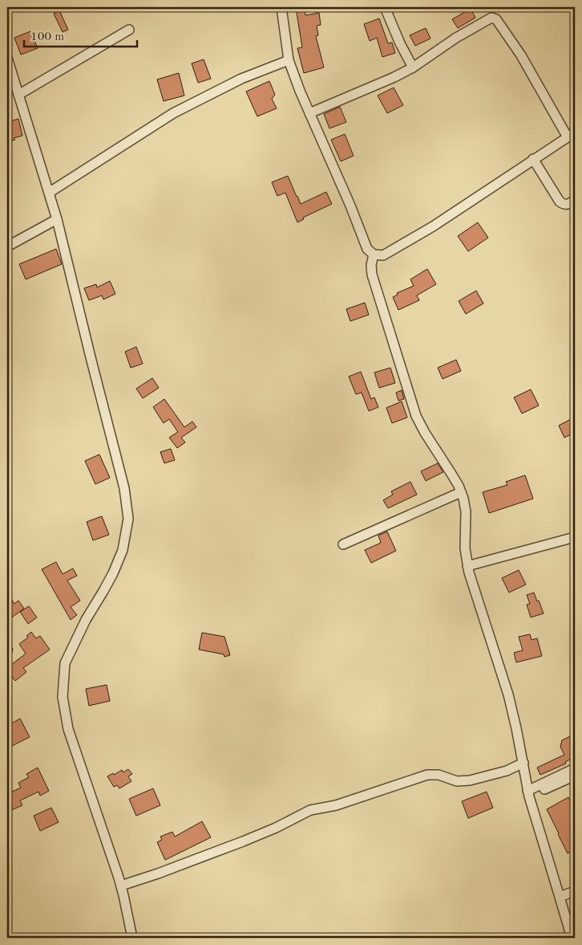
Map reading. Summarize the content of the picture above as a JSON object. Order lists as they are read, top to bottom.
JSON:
{
  "scale_bar": "100 m"
}
